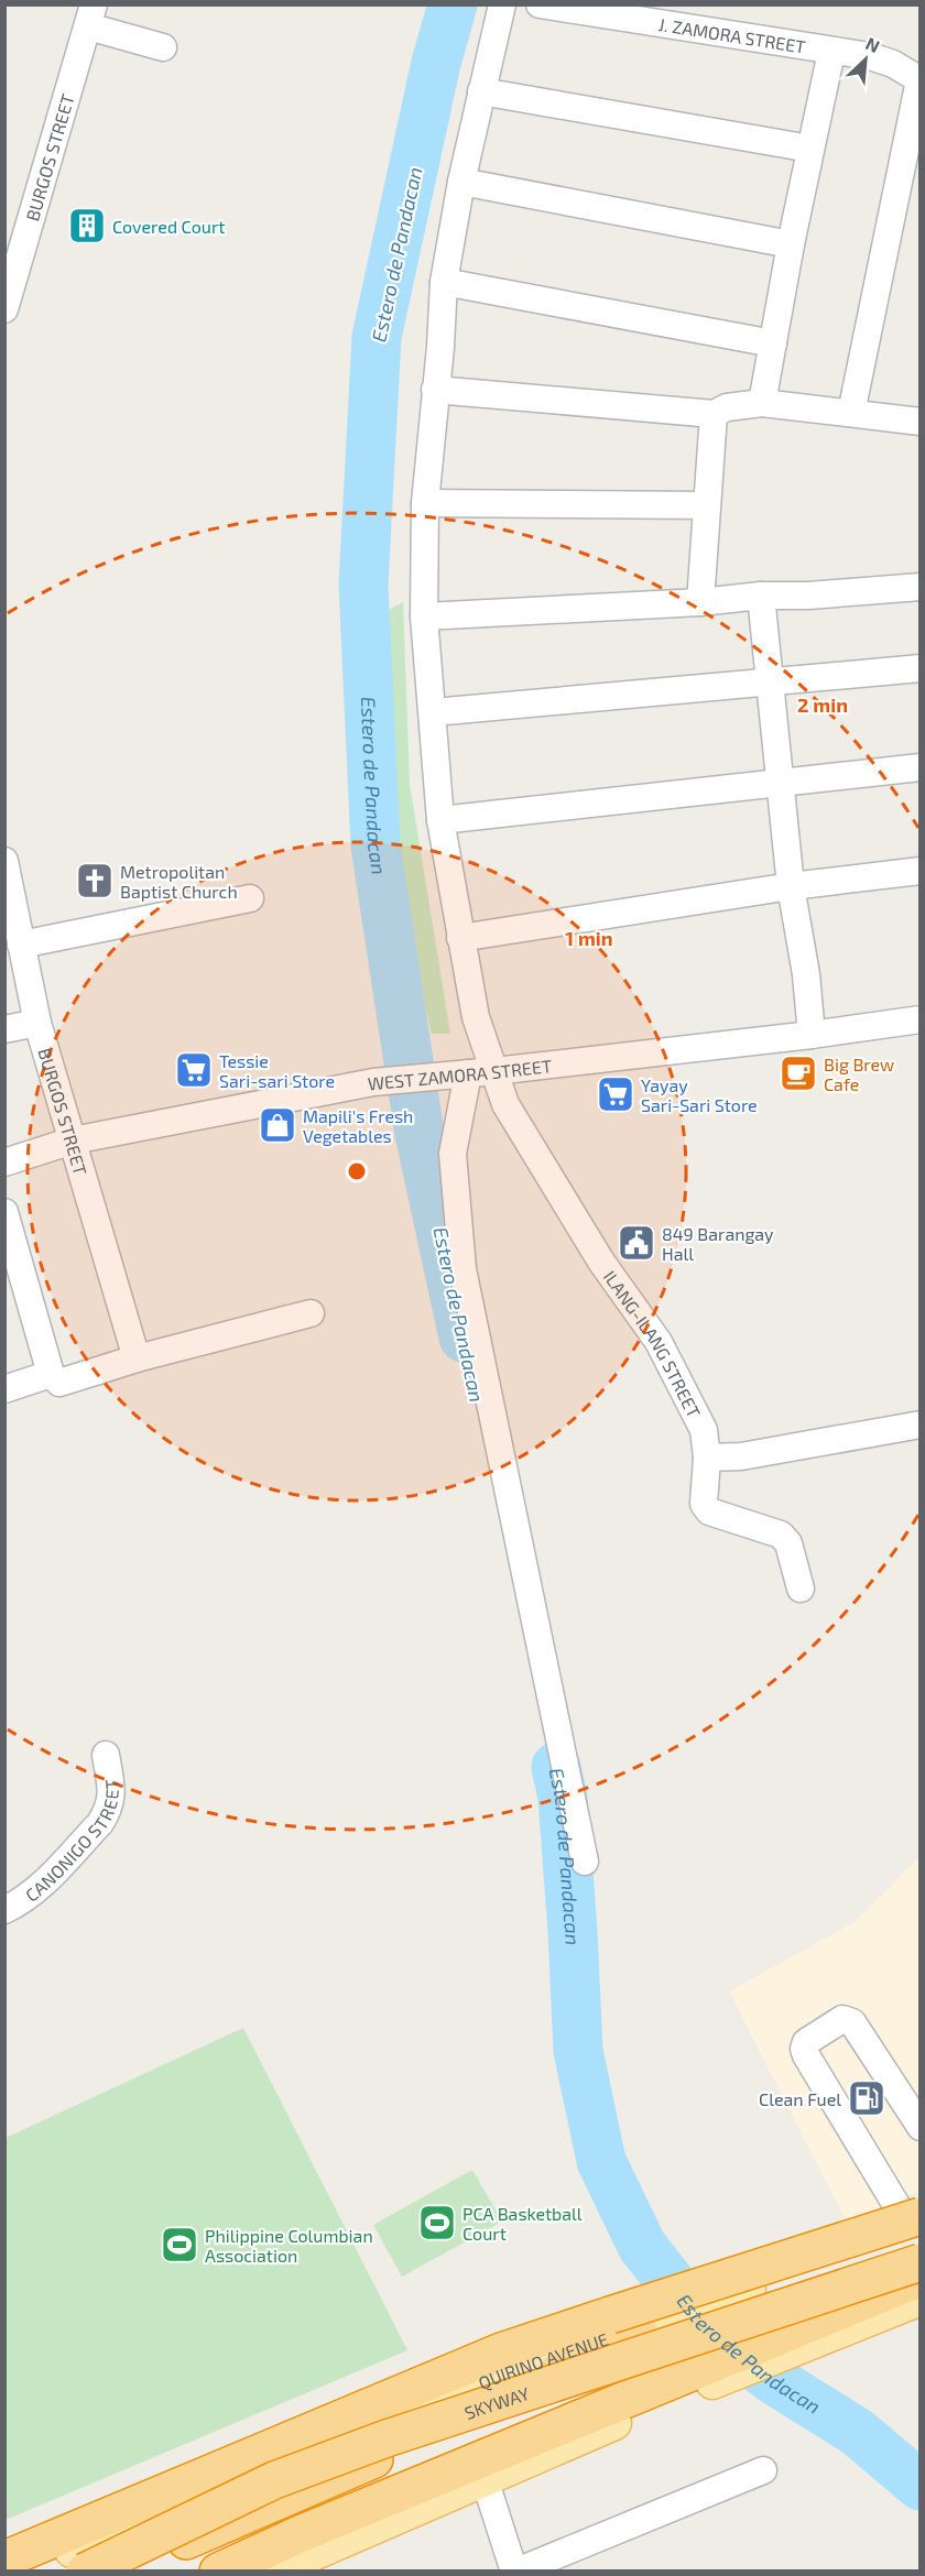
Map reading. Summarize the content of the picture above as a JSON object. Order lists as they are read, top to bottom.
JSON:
{
  "streets": {
    "highway": ["SKYWAY"],
    "main road": ["QUIRINO AVENUE"],
    "street": [
      "J. ZAMORA STREET",
      "BURGOS STREET",
      "WEST ZAMORA STREET",
      "ILANG-ILANG STREET",
      "CANONIGO STREET"
    ]
  },
  "crossings": [
    ["BURGOS STREET", "WEST ZAMORA STREET"],
    ["WEST ZAMORA STREET", "ILANG-ILANG STREET"]
  ],
  "water": ["Estero de Pandacan"],
  "places": {
    "building": ["Covered Court"],
    "church": ["Metropolitan Baptist Church"],
    "supermarket": ["Tessie Sari-sari Store", "Yayay Sari-Sari Store"],
    "cafe": ["Big Brew Cafe"],
    "shop": ["Mapili's Fresh Vegetables"],
    "public building": ["849 Barangay Hall"],
    "fuel station": ["Clean Fuel"],
    "sports": ["PCA Basketball Court", "Philippine Columbian Association"]
  },
  "north": "top right",
  "rings": ["2 min", "1 min"]
}
